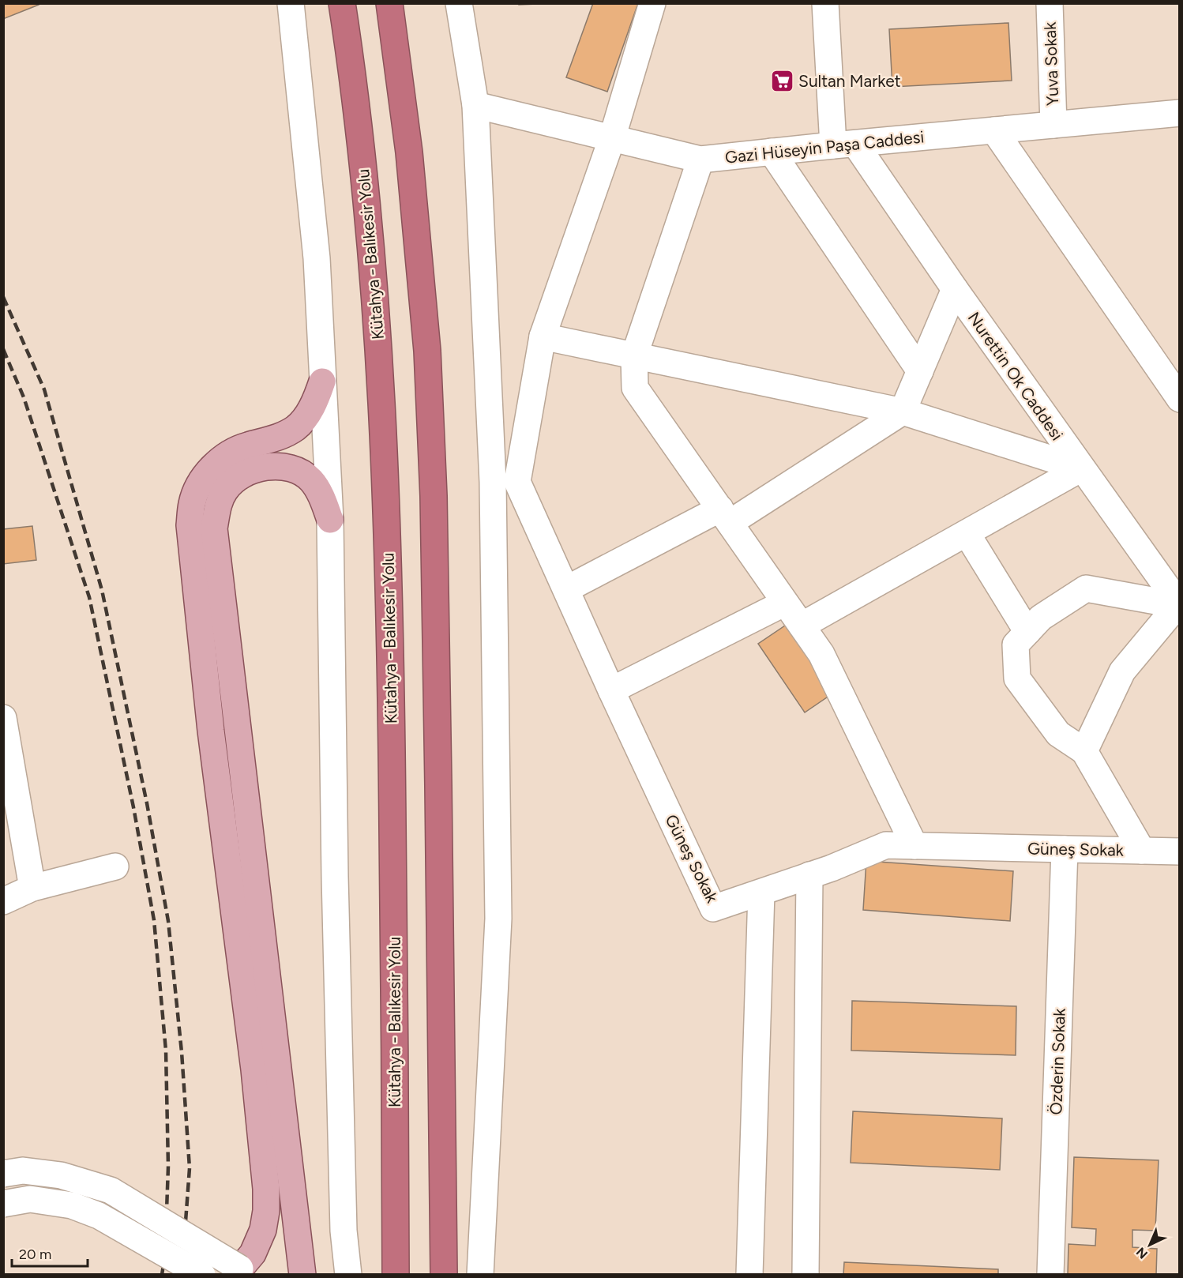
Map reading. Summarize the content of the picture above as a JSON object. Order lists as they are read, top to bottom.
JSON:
{
  "streets": {
    "highway": ["Kütahya - Balıkesir Yolu"],
    "street": [
      "Yuva Sokak",
      "Gazi Hüseyin Paşa Caddesi",
      "Nurettin Ok Caddesi",
      "Güneş Sokak",
      "Özderin Sokak"
    ]
  },
  "crossings": [
    ["Yuva Sokak", "Gazi Hüseyin Paşa Caddesi"],
    ["Gazi Hüseyin Paşa Caddesi", "Nurettin Ok Caddesi"],
    ["Güneş Sokak", "Özderin Sokak"]
  ],
  "places": {
    "supermarket": ["Sultan Market"]
  },
  "scale_bar": "20 m",
  "north": "bottom left"
}
